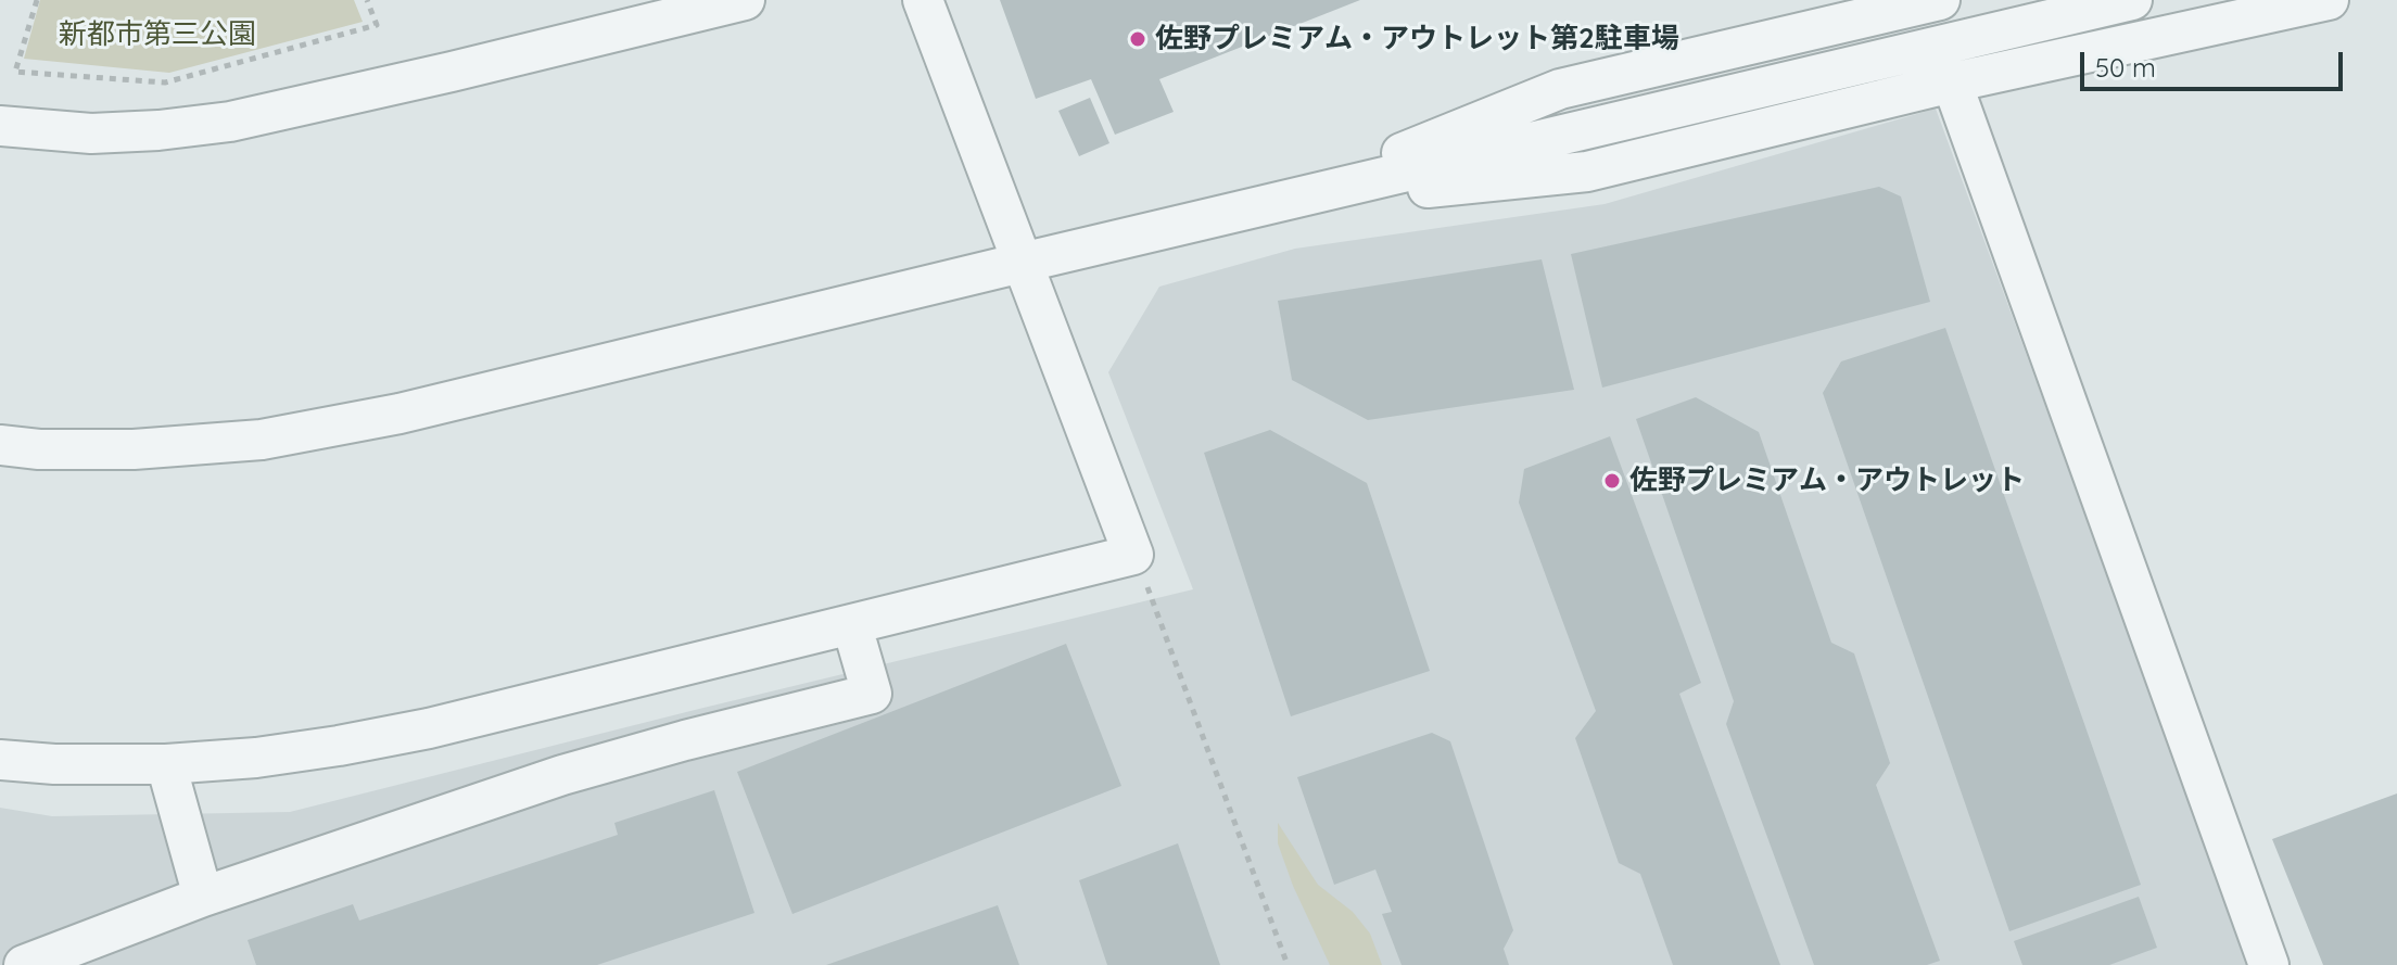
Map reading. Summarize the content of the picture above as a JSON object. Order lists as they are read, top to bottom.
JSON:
{
  "parks": ["新都市第三公園"],
  "places": ["佐野プレミアム・アウトレット第2駐車場", "佐野プレミアム・アウトレット"],
  "scale_bar": "50 m"
}
